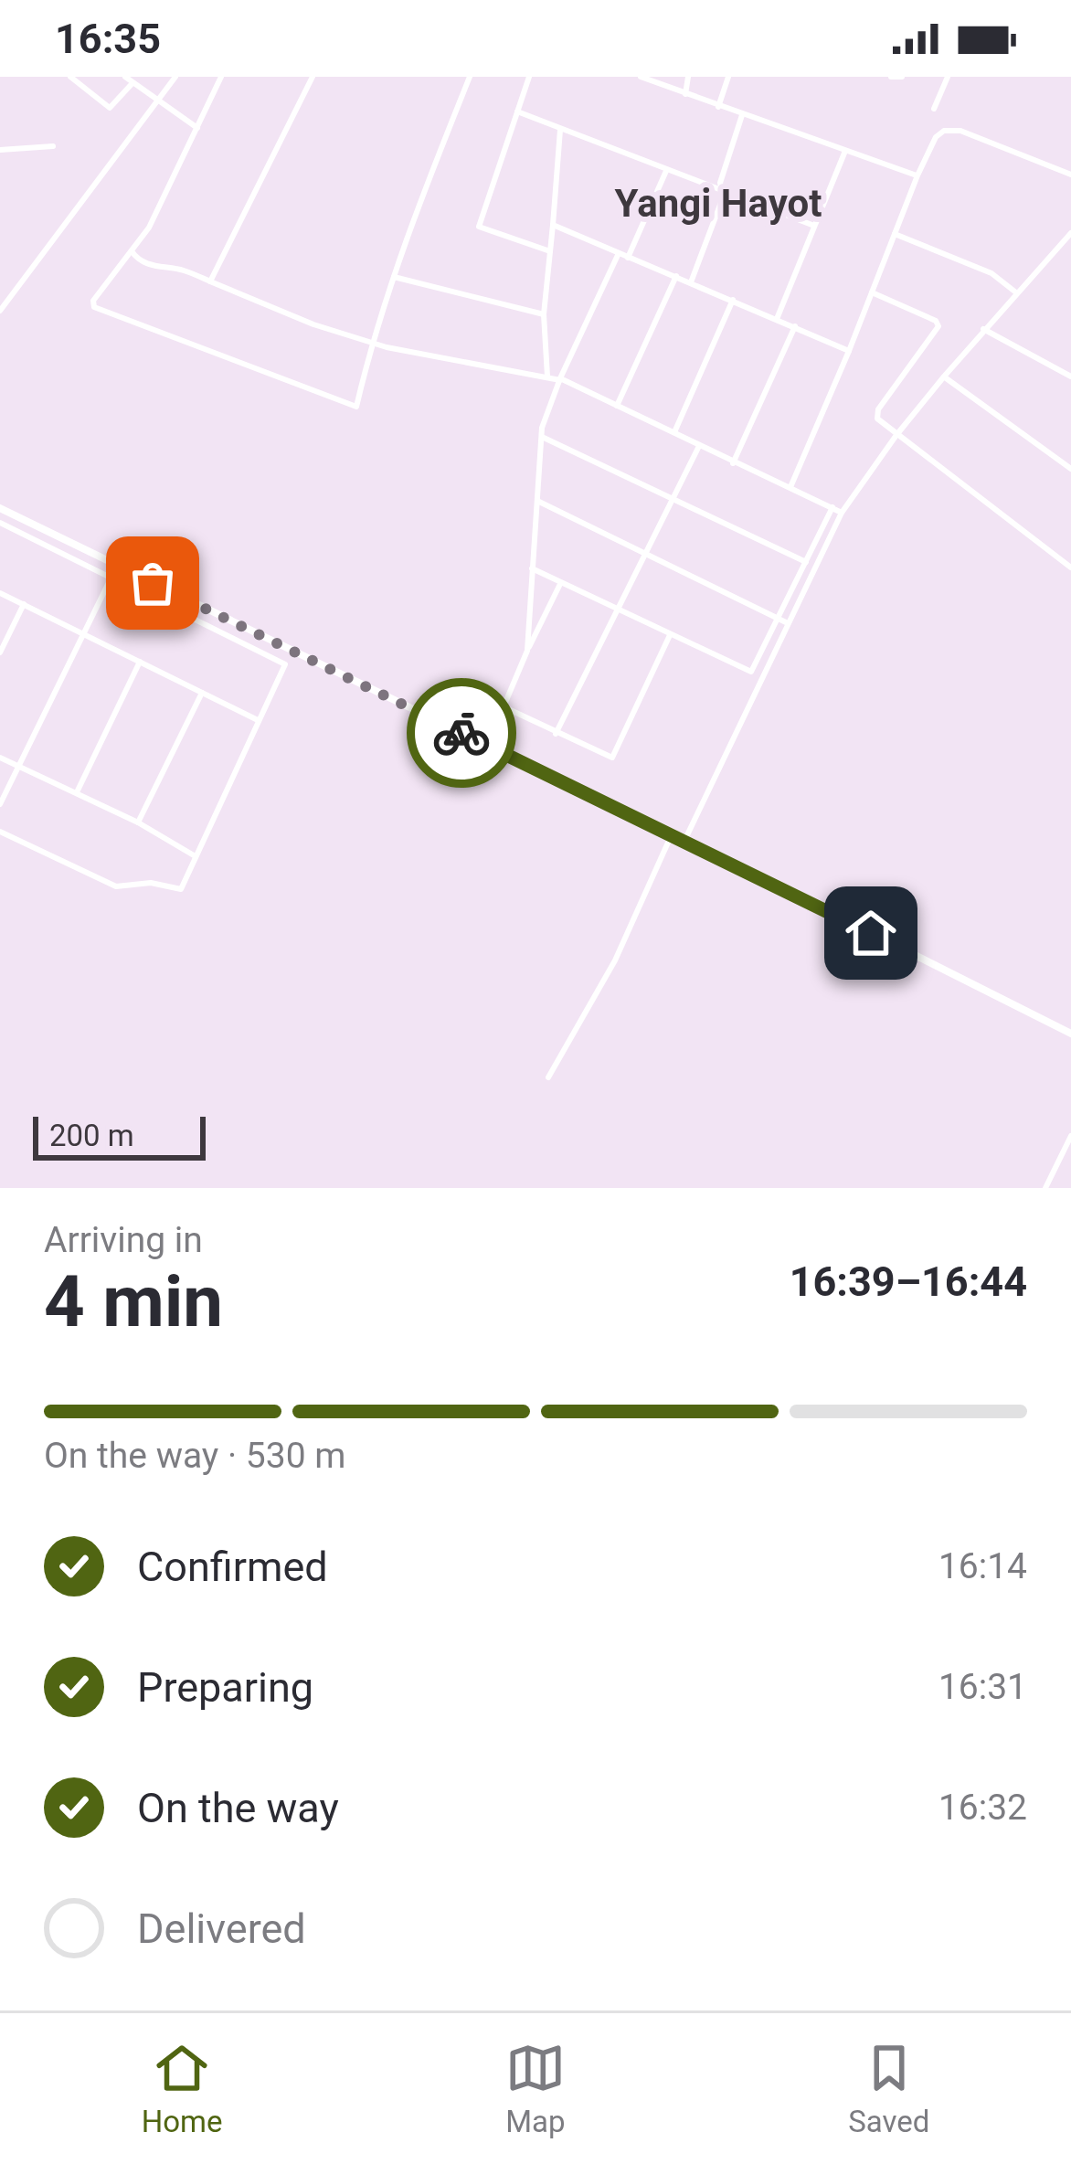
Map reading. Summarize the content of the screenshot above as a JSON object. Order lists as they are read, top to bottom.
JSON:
{
  "districts": ["Yangi Hayot"],
  "scale_bar": "200 m",
  "page": {
    "status": "16:35",
    "scale": "200 m",
    "heading": ["4 min", "Arriving in", "16:39–16:44"],
    "bar": "On the way · 530 m",
    "list": [
      ["Confirmed", "16:14"],
      ["Preparing", "16:31"],
      ["On the way", "16:32"],
      "Delivered"
    ],
    "tabs": ["Home", "Map", "Saved"]
  }
}
